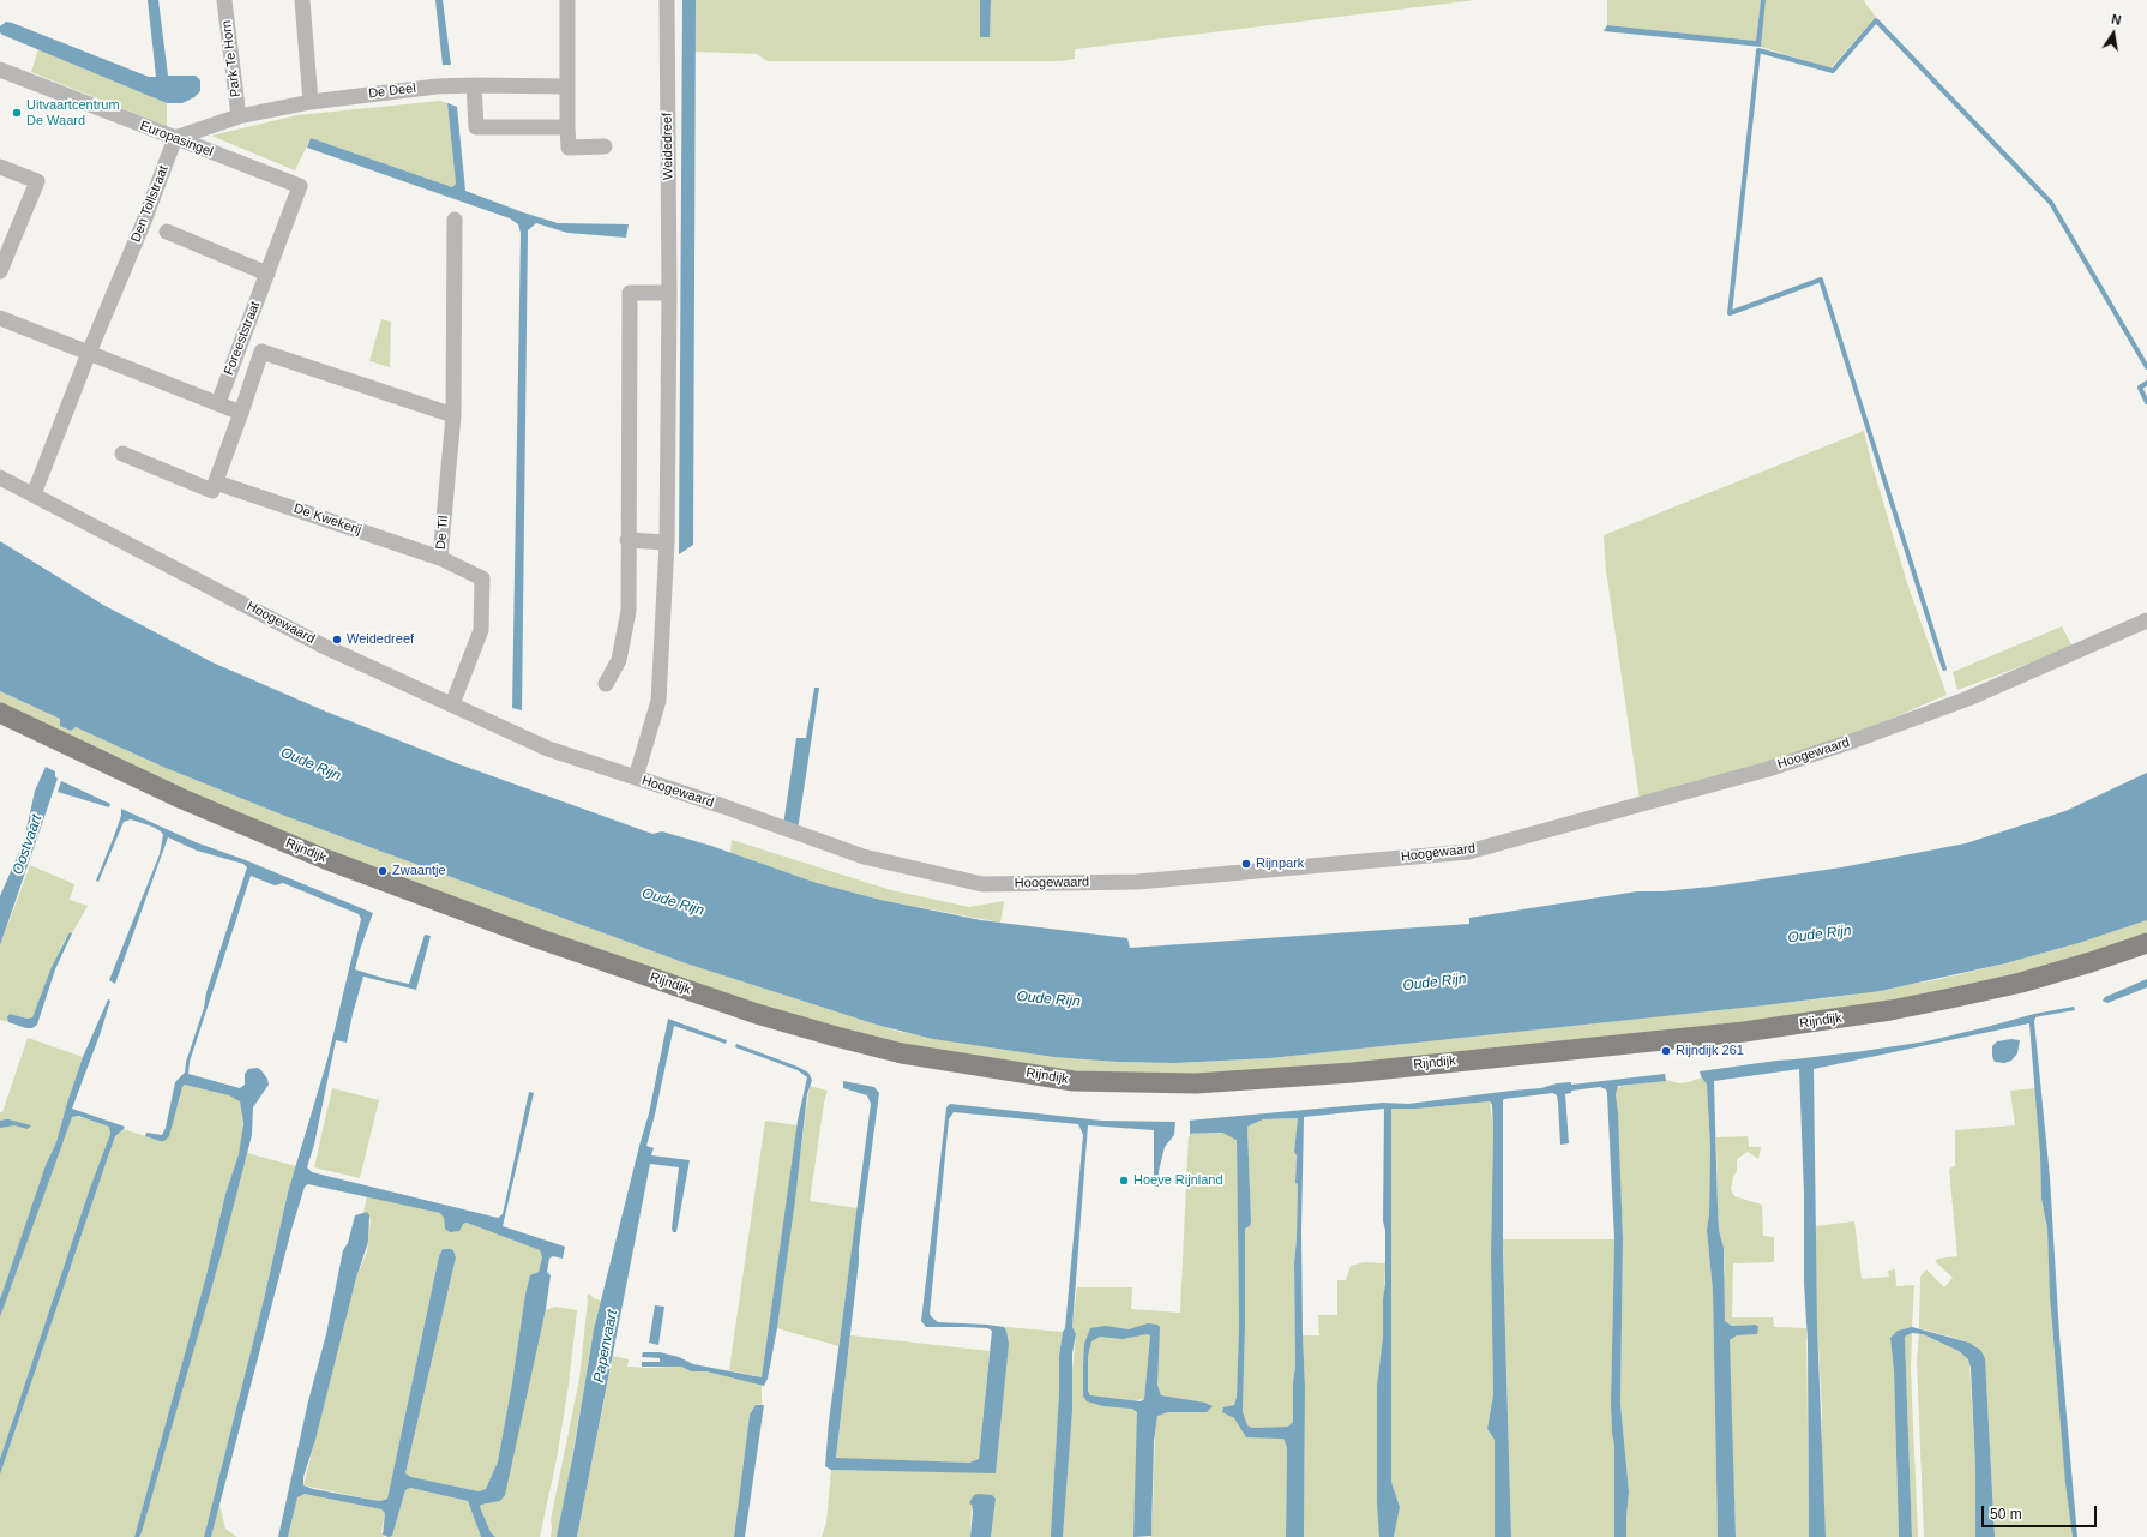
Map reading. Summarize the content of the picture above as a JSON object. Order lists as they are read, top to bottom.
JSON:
{
  "streets": {
    "main road": ["Rijndijk"],
    "street": [
      "Park Te Horn",
      "De Deel",
      "Europasingel",
      "Weidedreef",
      "Den Tollstraat",
      "Foreeststraat",
      "De Kwekerij",
      "De Til",
      "Hoogewaard"
    ]
  },
  "crossings": [
    ["Europasingel", "Den Tollstraat"],
    ["Europasingel", "Foreeststraat"],
    ["Weidedreef", "Hoogewaard"],
    ["Den Tollstraat", "Hoogewaard"],
    ["De Kwekerij", "De Til"],
    ["De Til", "Hoogewaard"]
  ],
  "water": ["Oude Rijn", "Oostvaart", "Papenvaart"],
  "places": [
    "Uitvaartcentrum De Waard",
    "Weidedreef",
    "Rijnpark",
    "Zwaantje",
    "Rijndijk 261",
    "Hoeve Rijnland"
  ],
  "scale_bar": "50 m",
  "north": "top"
}
